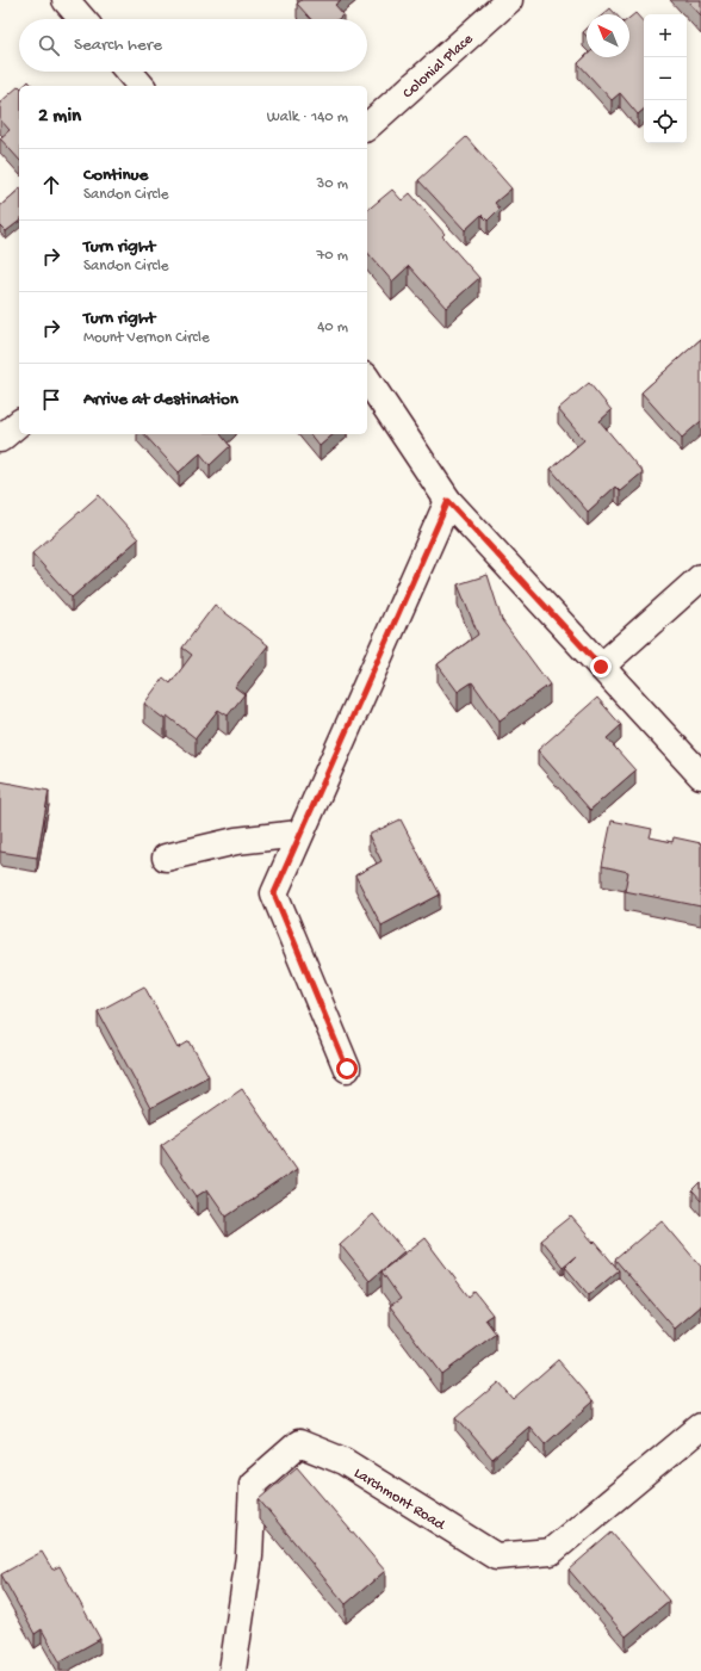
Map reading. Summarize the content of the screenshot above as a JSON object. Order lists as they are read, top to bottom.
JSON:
{
  "streets": {
    "street": ["Colonial Place", "Larchmont Road"]
  },
  "north": "top left",
  "page": {
    "map_buttons": ["+", "−"],
    "search": "Search here",
    "heading": ["2 min", "Walk · 140 m"],
    "list": [
      ["Continue", "Sandon Circle", "30 m"],
      ["Turn right", "Sandon Circle", "70 m"],
      ["Turn right", "Mount Vernon Circle", "40 m"],
      "Arrive at destination"
    ]
  }
}
